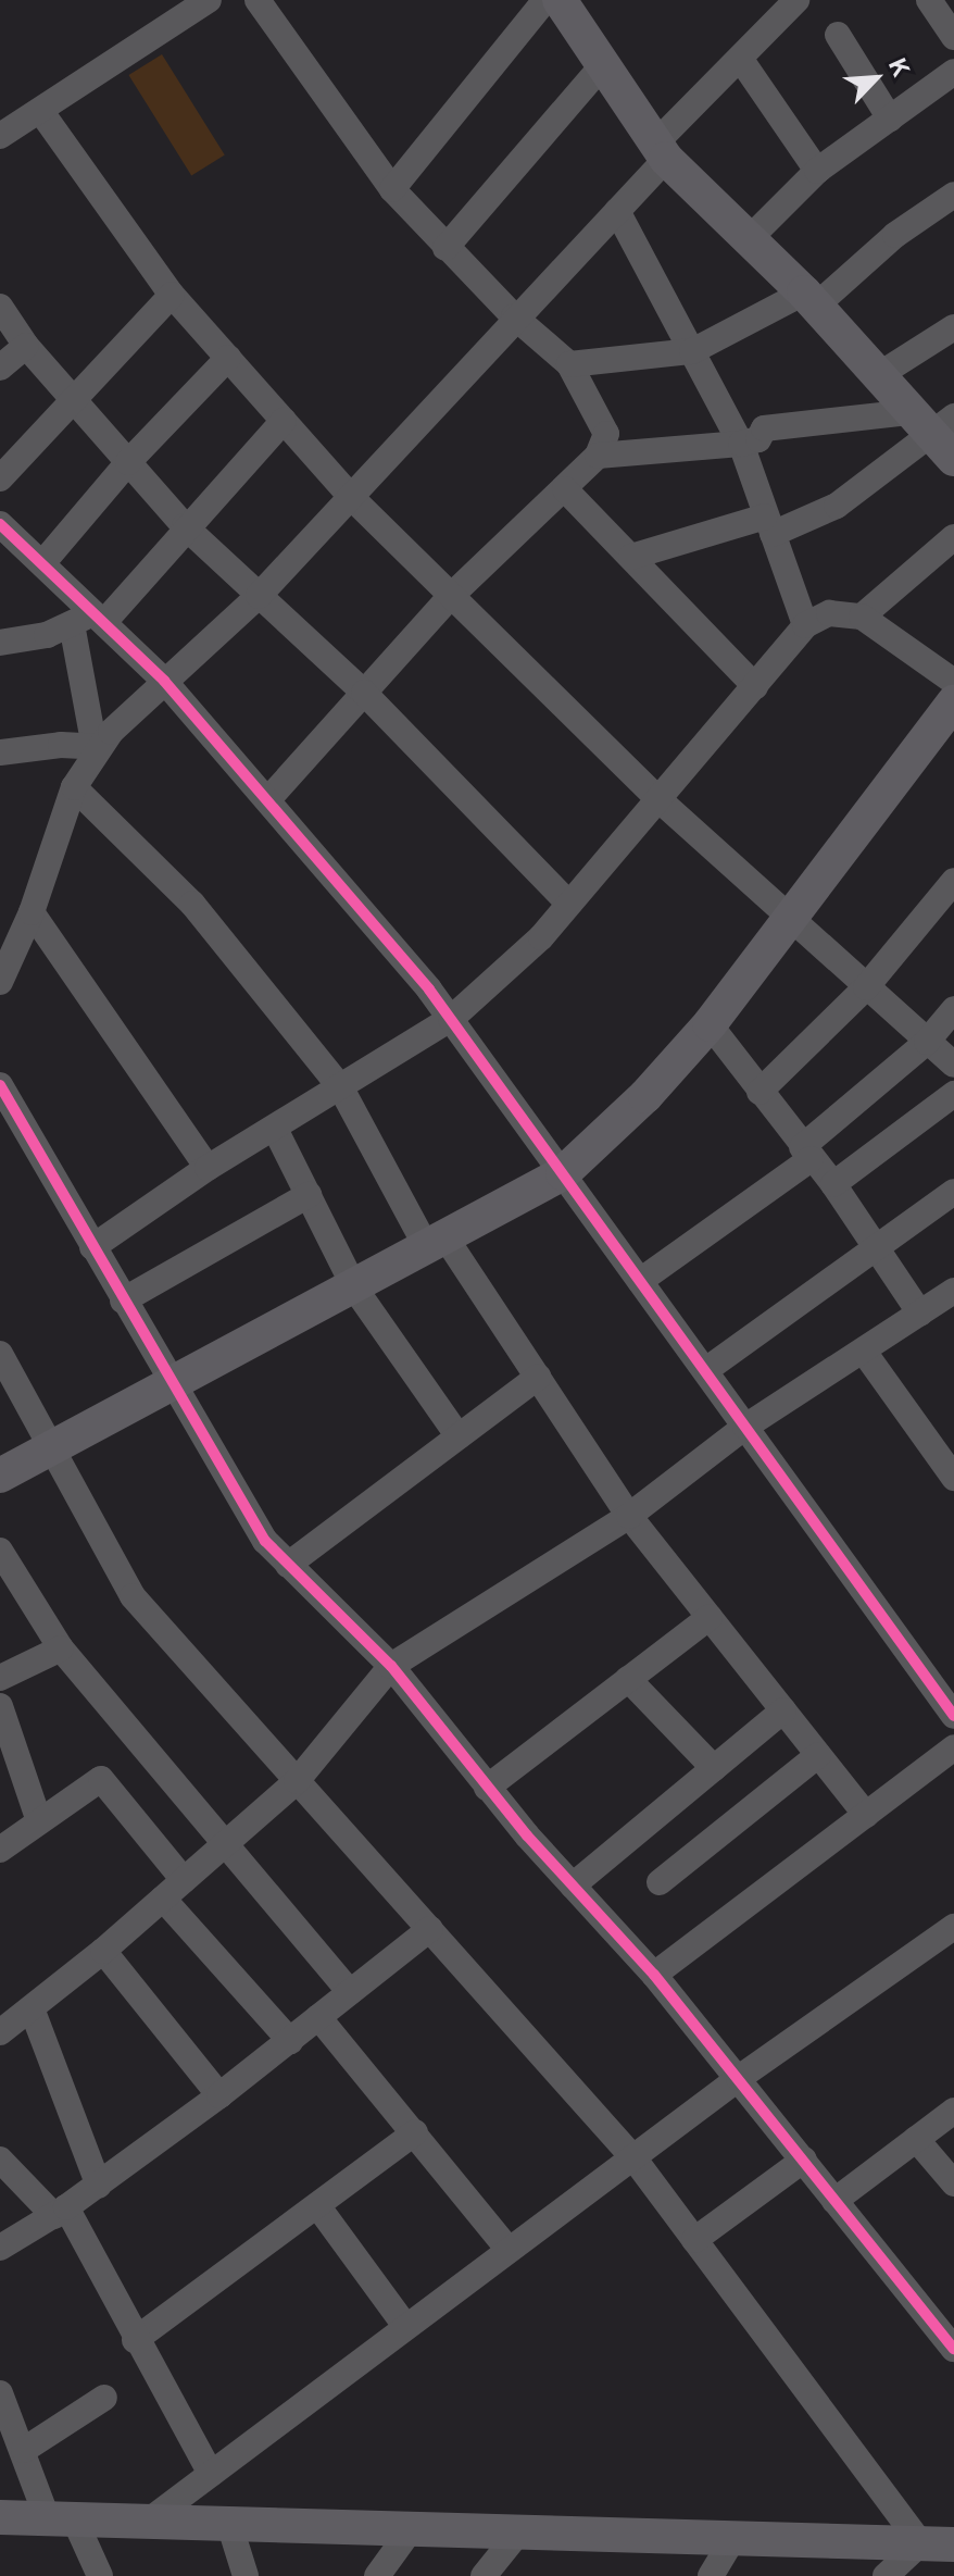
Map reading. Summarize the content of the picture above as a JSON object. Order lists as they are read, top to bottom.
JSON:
{
  "north": "top right"
}
